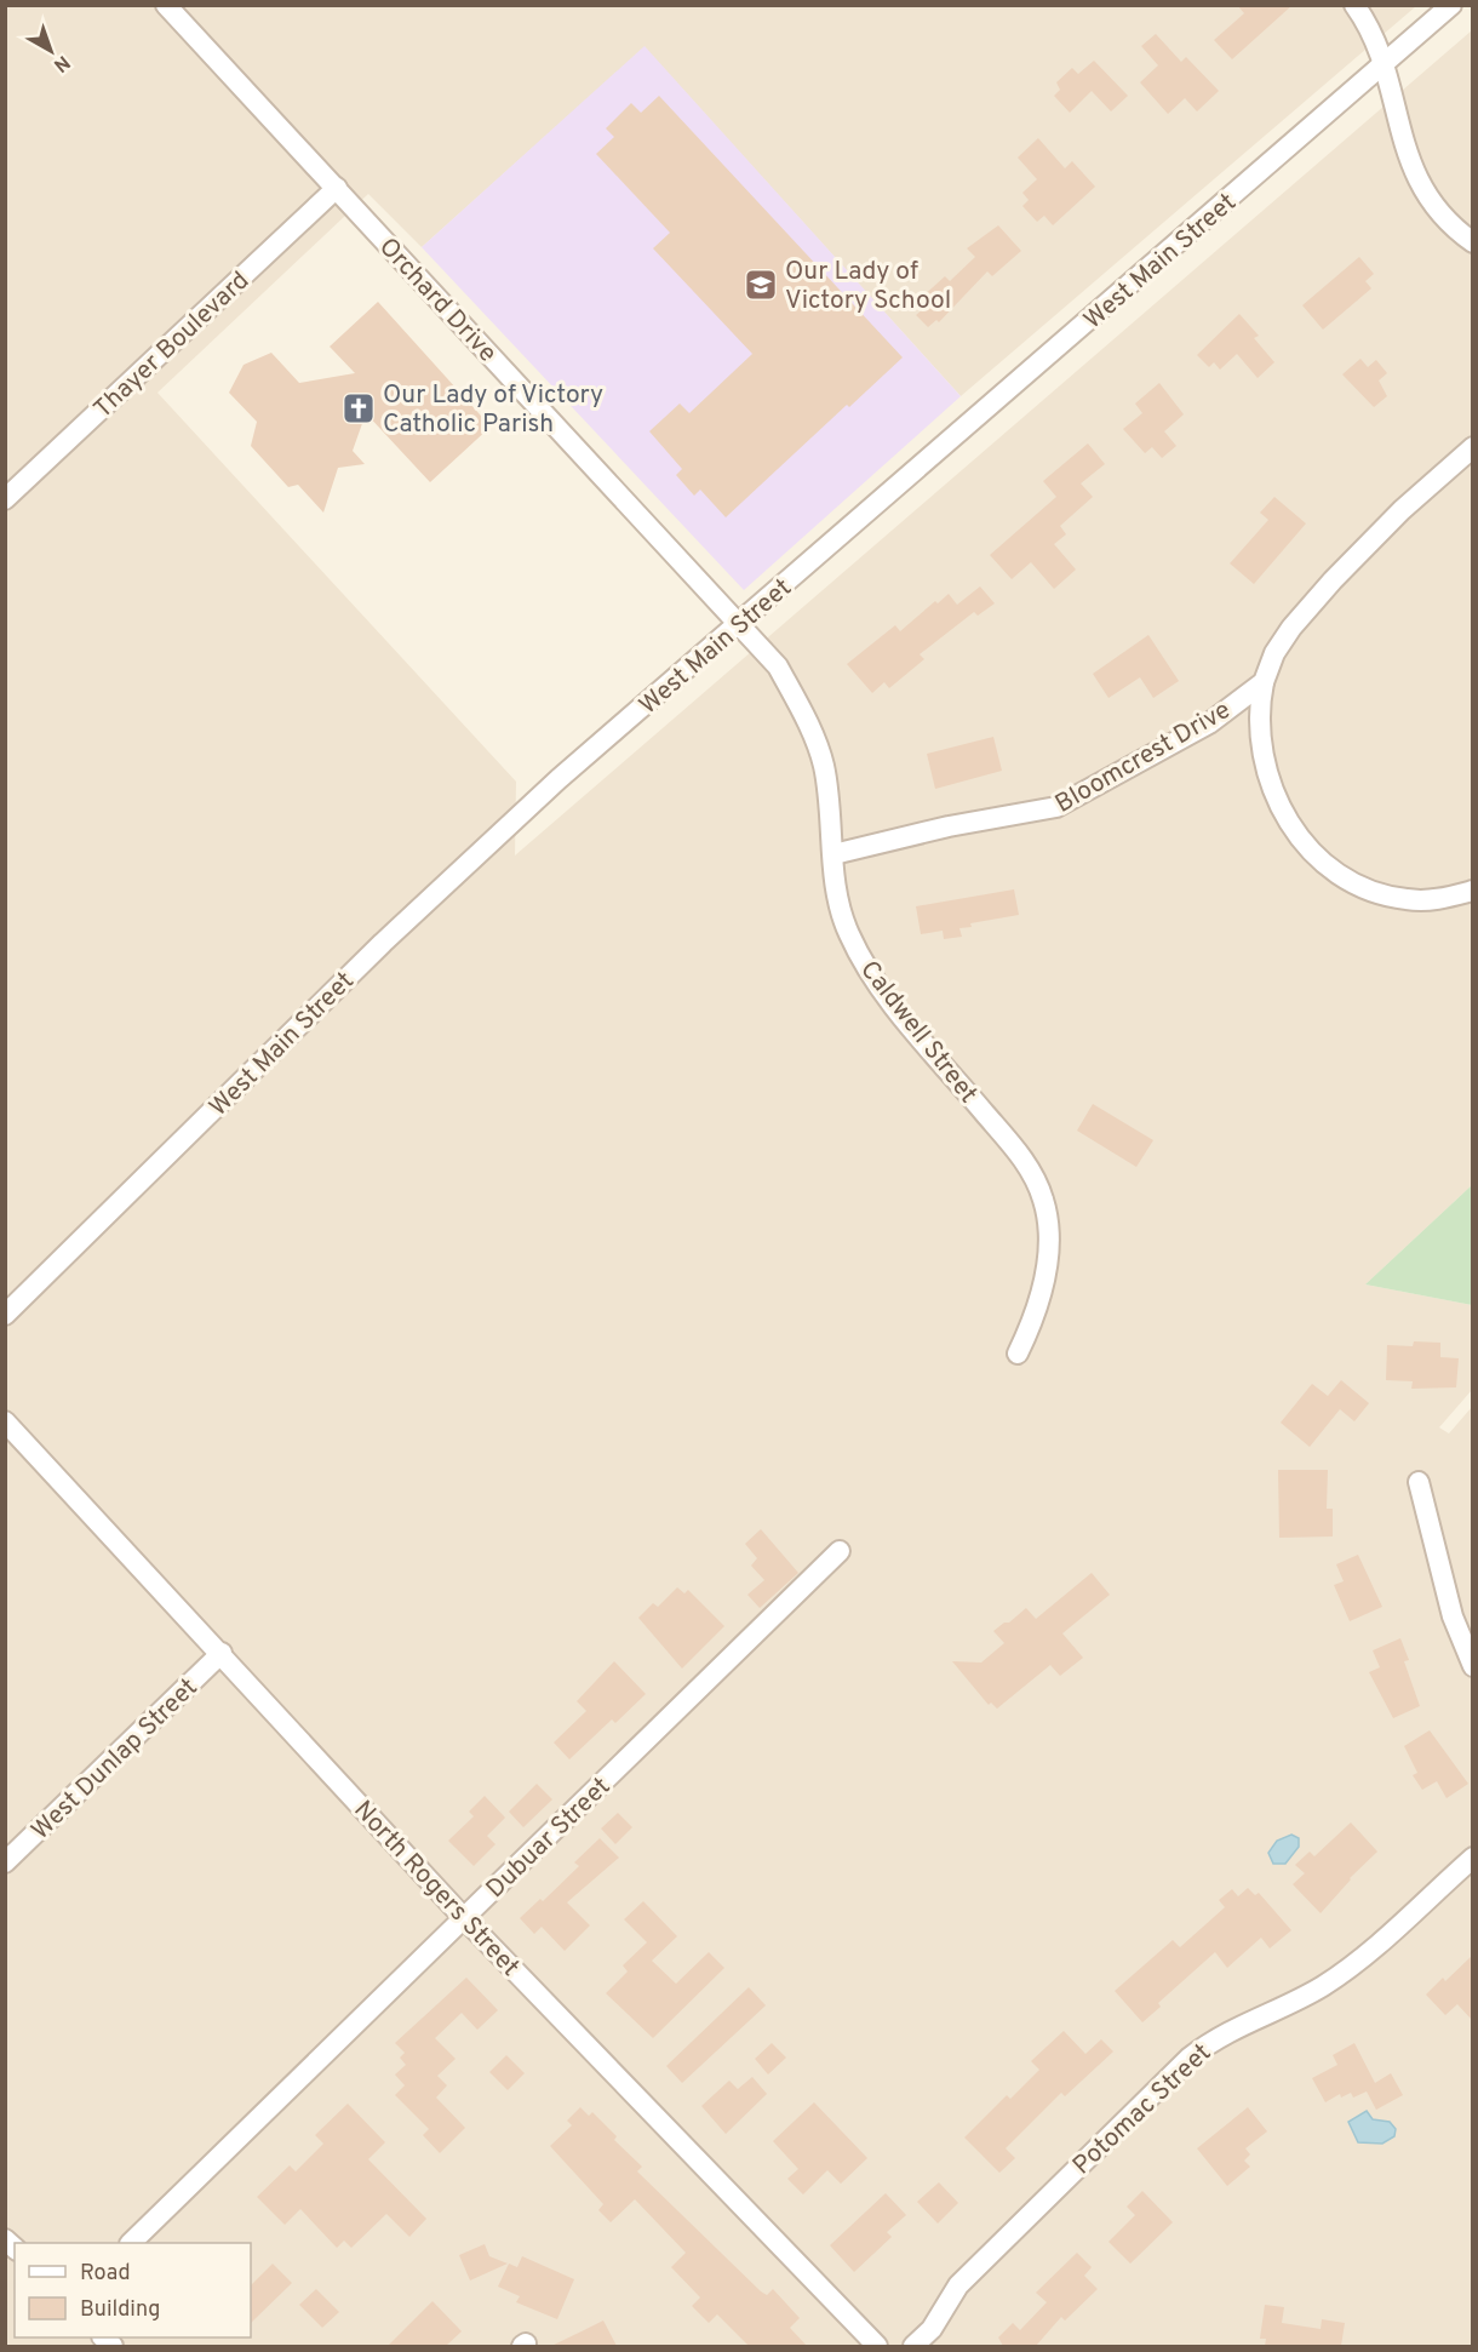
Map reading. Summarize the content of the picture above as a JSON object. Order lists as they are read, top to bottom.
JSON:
{
  "streets": {
    "street": [
      "West Main Street",
      "Orchard Drive",
      "Thayer Boulevard",
      "Bloomcrest Drive",
      "Caldwell Street",
      "West Dunlap Street",
      "Dubuar Street",
      "North Rogers Street",
      "Potomac Street"
    ]
  },
  "crossings": [
    ["West Main Street", "Orchard Drive"],
    ["West Main Street", "Caldwell Street"],
    ["Orchard Drive", "Thayer Boulevard"],
    ["Orchard Drive", "Caldwell Street"],
    ["Bloomcrest Drive", "Caldwell Street"],
    ["West Dunlap Street", "North Rogers Street"],
    ["Dubuar Street", "North Rogers Street"]
  ],
  "places": {
    "school or university": ["Our Lady of Victory School"],
    "church": ["Our Lady of Victory Catholic Parish"]
  },
  "legend": ["Road", "Building"],
  "north": "bottom right"
}
